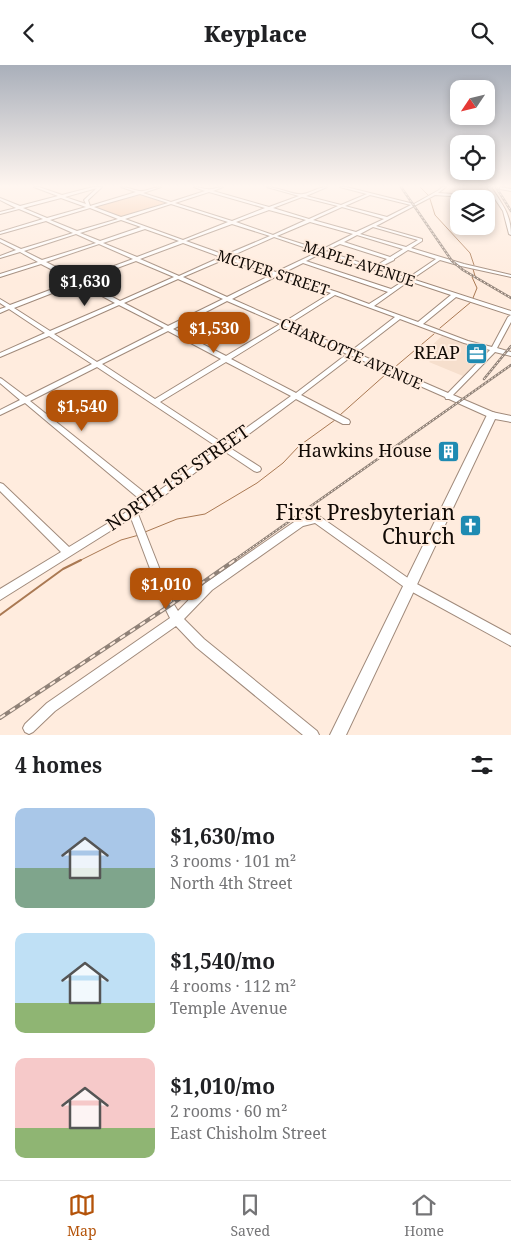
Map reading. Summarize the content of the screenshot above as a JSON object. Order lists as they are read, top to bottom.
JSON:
{
  "streets": {
    "main road": ["CHARLOTTE AVENUE"],
    "street": ["MAPLE AVENUE", "MCIVER STREET", "NORTH 1ST STREET"]
  },
  "crossings": [
    ["MCIVER STREET", "NORTH 1ST STREET"],
    ["CHARLOTTE AVENUE", "NORTH 1ST STREET"]
  ],
  "places": {
    "office": ["REAP"],
    "building": ["Hawkins House"],
    "church": ["First Presbyterian Church"]
  },
  "north": "bottom left",
  "page": {
    "header": "Keyplace",
    "price": [
      "$1,630",
      "$1,530",
      "$1,540",
      "$1,010"
    ],
    "heading": "4 homes",
    "list": [
      {
        "name": "$1,630/mo",
        "note": "3 rooms · 101 m² · North 4th Street"
      },
      {
        "name": "$1,540/mo",
        "note": "4 rooms · 112 m² · Temple Avenue"
      },
      {
        "name": "$1,010/mo",
        "note": "2 rooms · 60 m² · East Chisholm Street"
      }
    ],
    "tabs": ["Map", "Saved", "Home"]
  }
}
